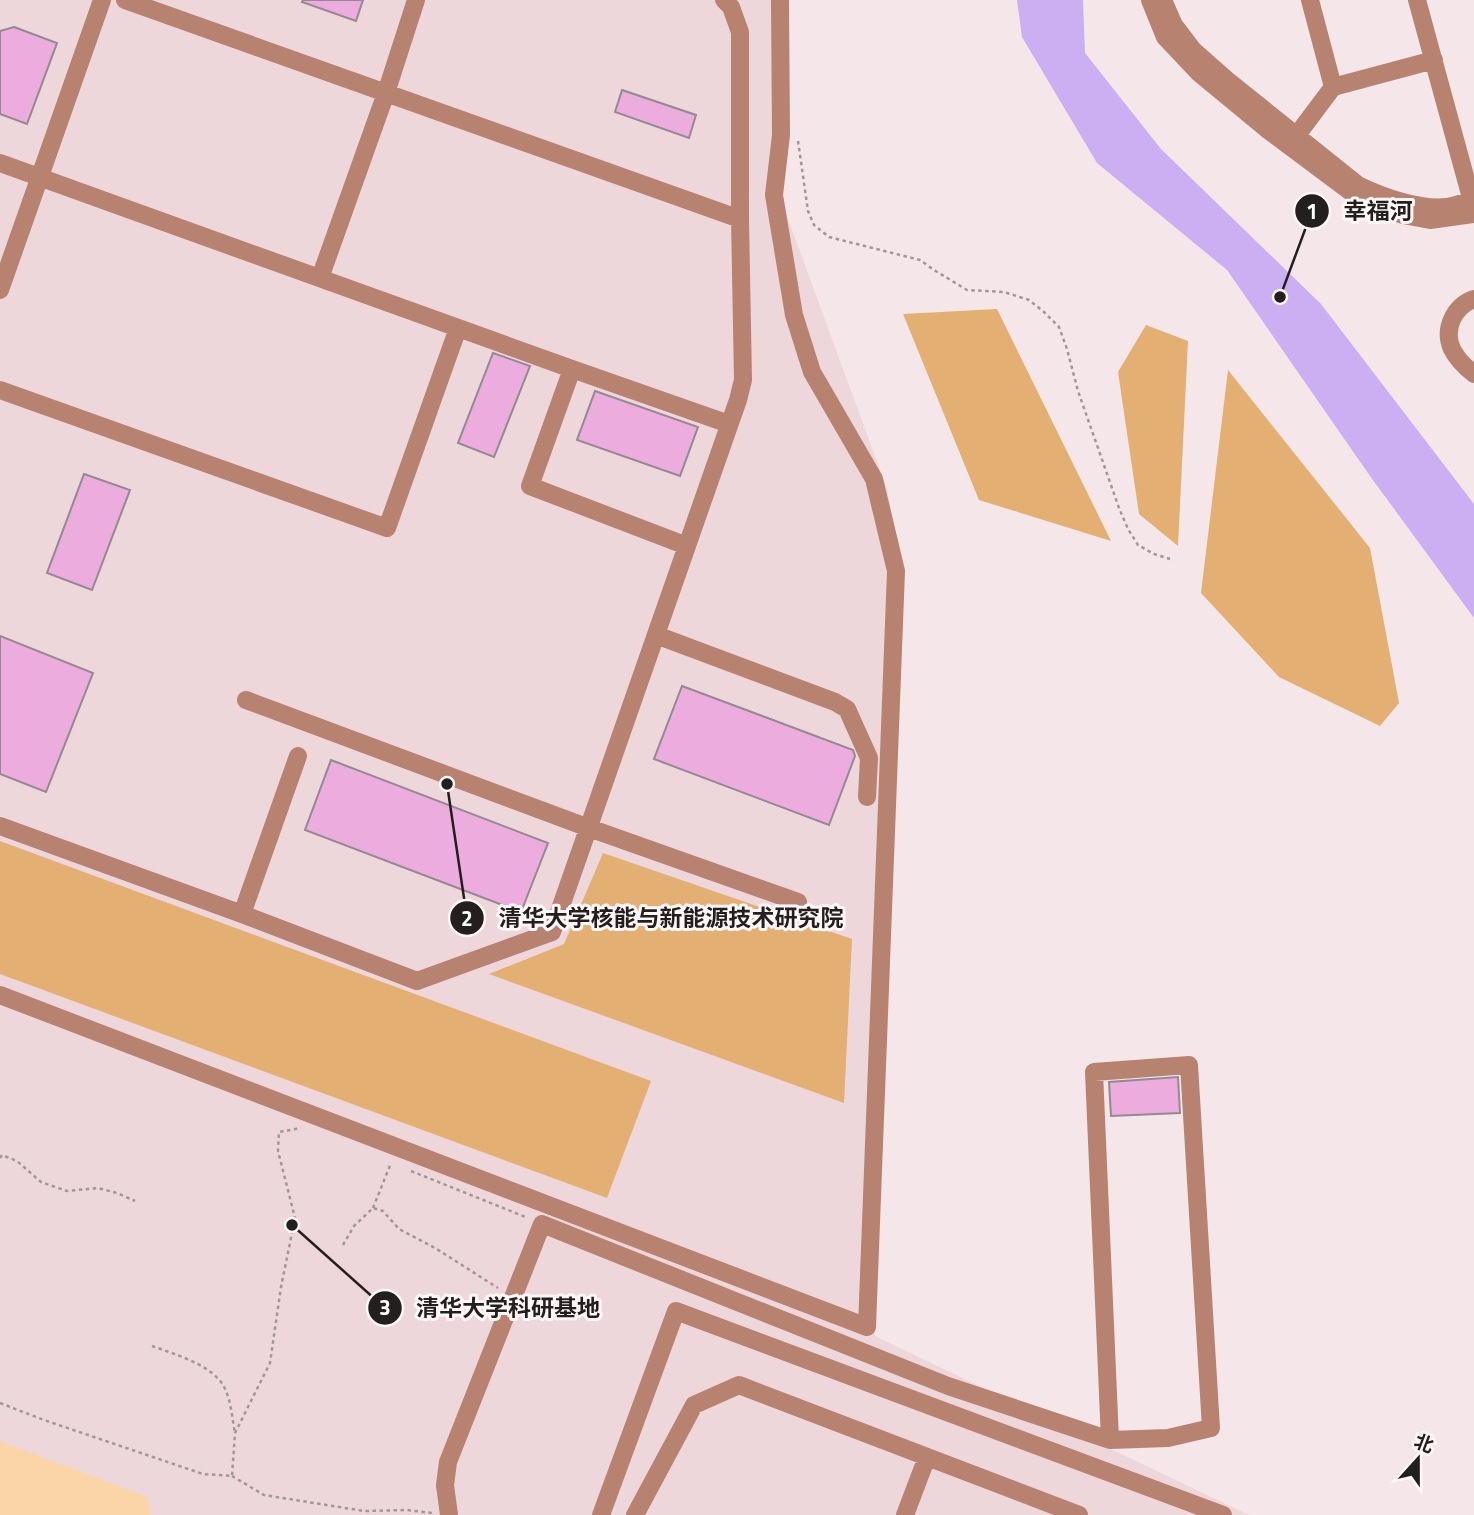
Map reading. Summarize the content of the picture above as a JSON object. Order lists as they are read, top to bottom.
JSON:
{
  "places": ["幸福河", "清华大学核能与新能源技术研究院", "清华大学科研基地"],
  "north": "top"
}
